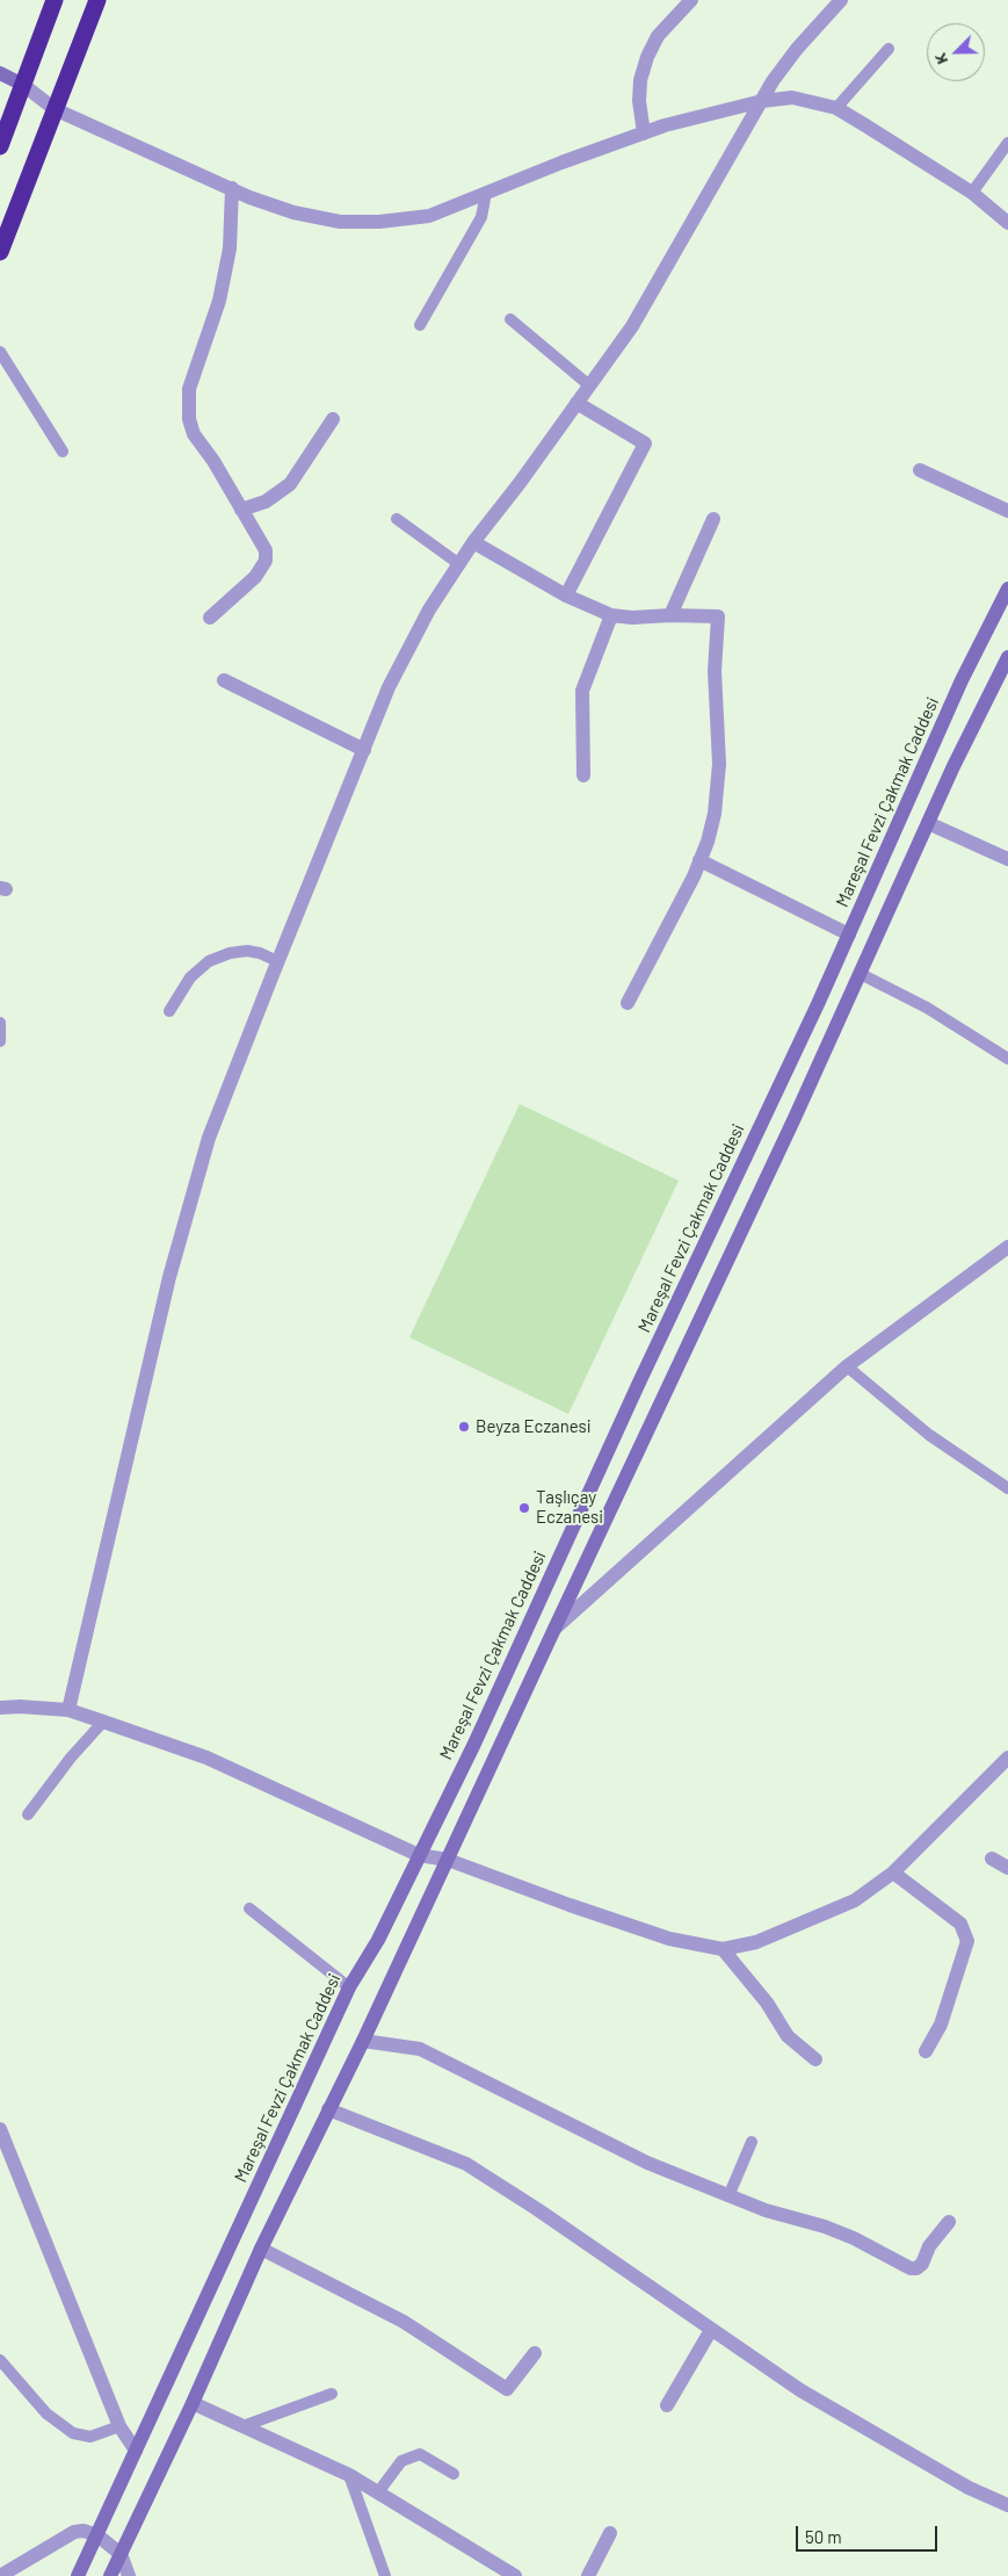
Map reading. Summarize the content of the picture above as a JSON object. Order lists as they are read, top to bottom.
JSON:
{
  "streets": {
    "street": ["Mareşal Fevzi Çakmak Caddesi"]
  },
  "places": ["Beyza Eczanesi", "Taşlıçay Eczanesi"],
  "scale_bar": "50 m",
  "north": "bottom left"
}
